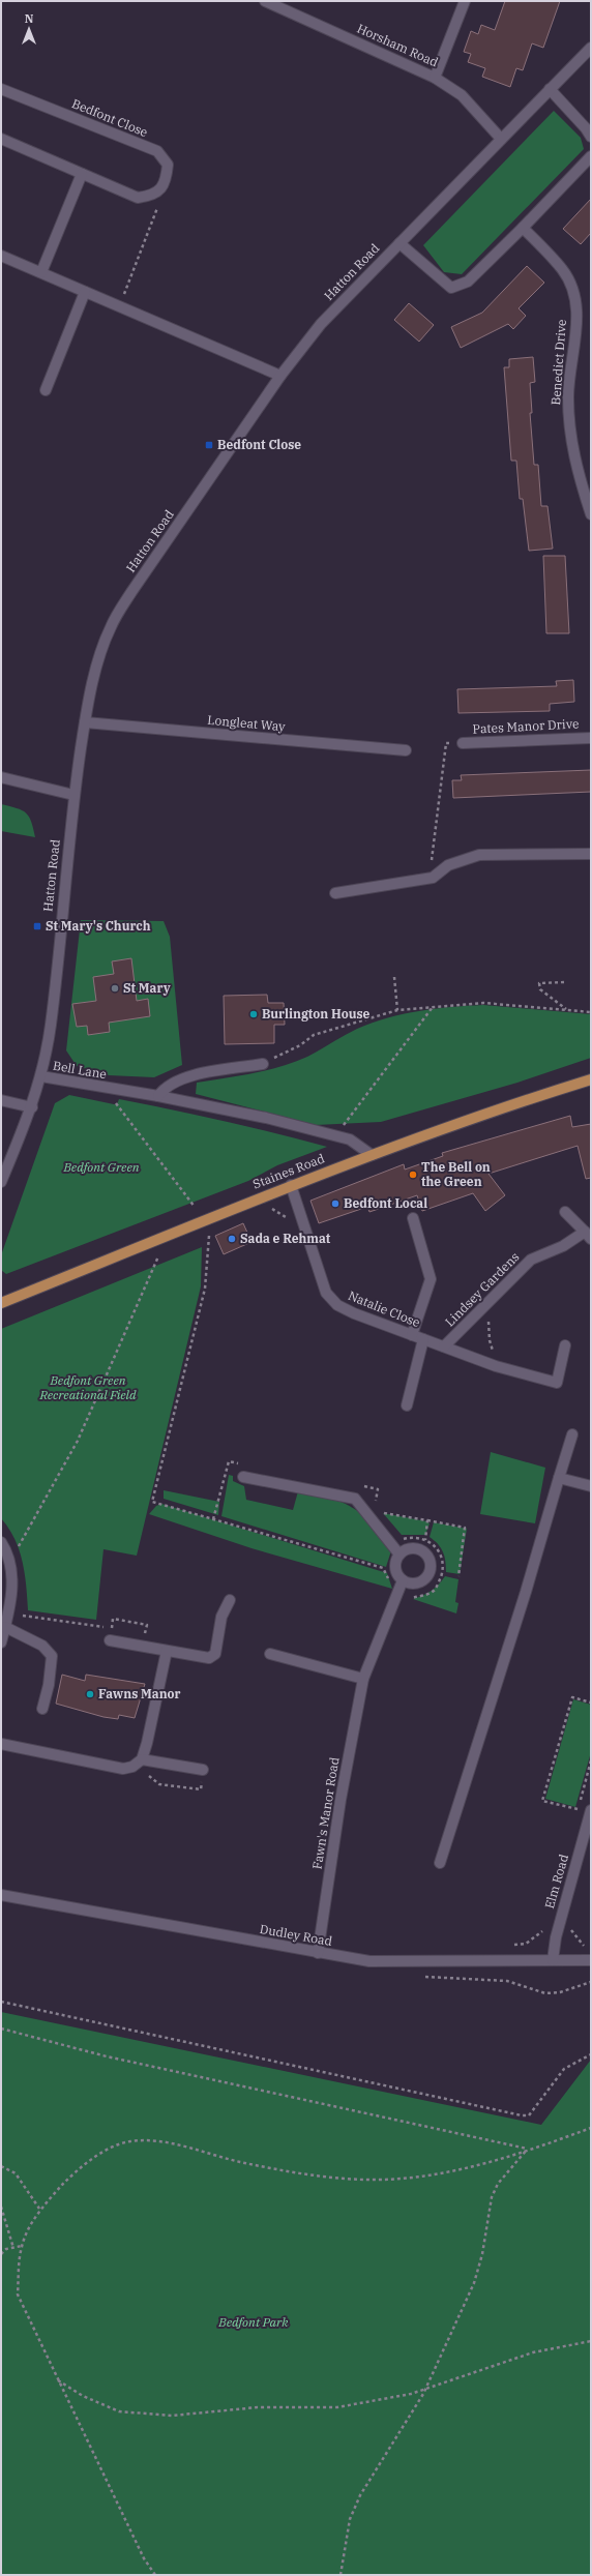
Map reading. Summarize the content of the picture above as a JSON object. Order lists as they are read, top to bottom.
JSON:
{
  "streets": {
    "main road": ["Staines Road"],
    "street": [
      "Horsham Road",
      "Bedfont Close",
      "Hatton Road",
      "Benedict Drive",
      "Longleat Way",
      "Pates Manor Drive",
      "Bell Lane",
      "Lindsey Gardens",
      "Natalie Close",
      "Fawn's Manor Road",
      "Elm Road",
      "Dudley Road"
    ]
  },
  "crossings": [
    ["Horsham Road", "Hatton Road"],
    ["Hatton Road", "Longleat Way"],
    ["Hatton Road", "Bell Lane"],
    ["Bell Lane", "Staines Road"],
    ["Staines Road", "Natalie Close"],
    ["Lindsey Gardens", "Natalie Close"],
    ["Fawn's Manor Road", "Dudley Road"],
    ["Elm Road", "Dudley Road"]
  ],
  "parks": ["Bedfont Green", "Bedfont Green Recreational Field", "Bedfont Park"],
  "places": {
    "transit": ["Bedfont Close", "St Mary's Church"],
    "other": [
      "St Mary",
      "Burlington House",
      "The Bell on the Green",
      "Bedfont Local",
      "Sada e Rehmat",
      "Fawns Manor"
    ]
  },
  "north": "top"
}
